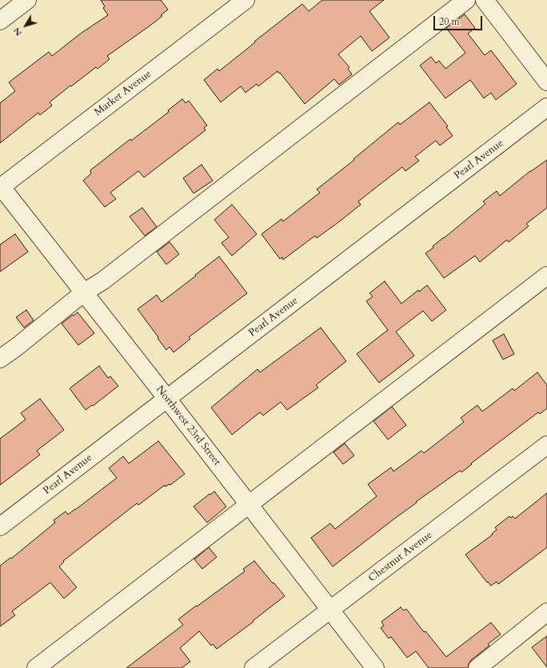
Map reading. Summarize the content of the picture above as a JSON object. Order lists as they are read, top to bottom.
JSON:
{
  "streets": {
    "street": [
      "Market Avenue",
      "Pearl Avenue",
      "Northwest 23rd Street",
      "Chestnut Avenue"
    ]
  },
  "crossings": [
    ["Market Avenue", "Northwest 23rd Street"],
    ["Pearl Avenue", "Northwest 23rd Street"],
    ["Northwest 23rd Street", "Chestnut Avenue"]
  ],
  "scale_bar": "20 m",
  "north": "bottom left"
}
